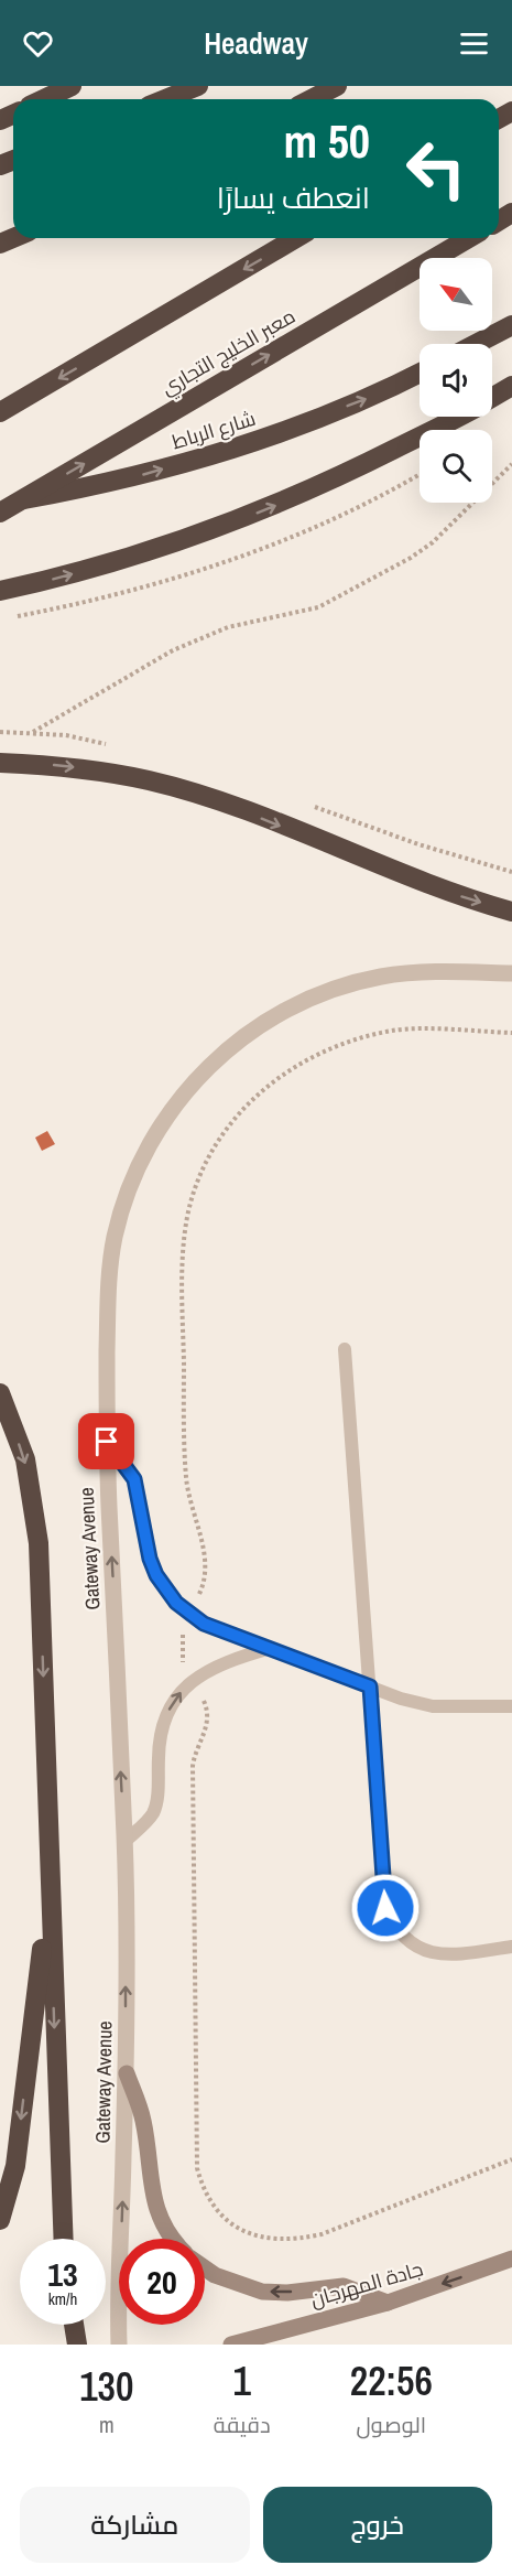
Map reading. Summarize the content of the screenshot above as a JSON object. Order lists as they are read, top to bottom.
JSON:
{
  "streets": {
    "highway": ["معبر الخليج التجاري", "شارع الرباط"],
    "main road": ["جادة المهرجان"],
    "street": ["Gateway Avenue"]
  },
  "one_way": ["Gateway Avenue", "جادة المهرجان"],
  "north": "top left",
  "page": {
    "header": "Headway",
    "turn": ["50 m", "انعطف يسارًا"],
    "speed": "13 km/h",
    "limit": "20",
    "eta": [
      "22:56",
      "الوصول",
      "1",
      "دقيقة",
      "130",
      "m"
    ],
    "buttons": ["خروج", "مشاركة"]
  }
}
